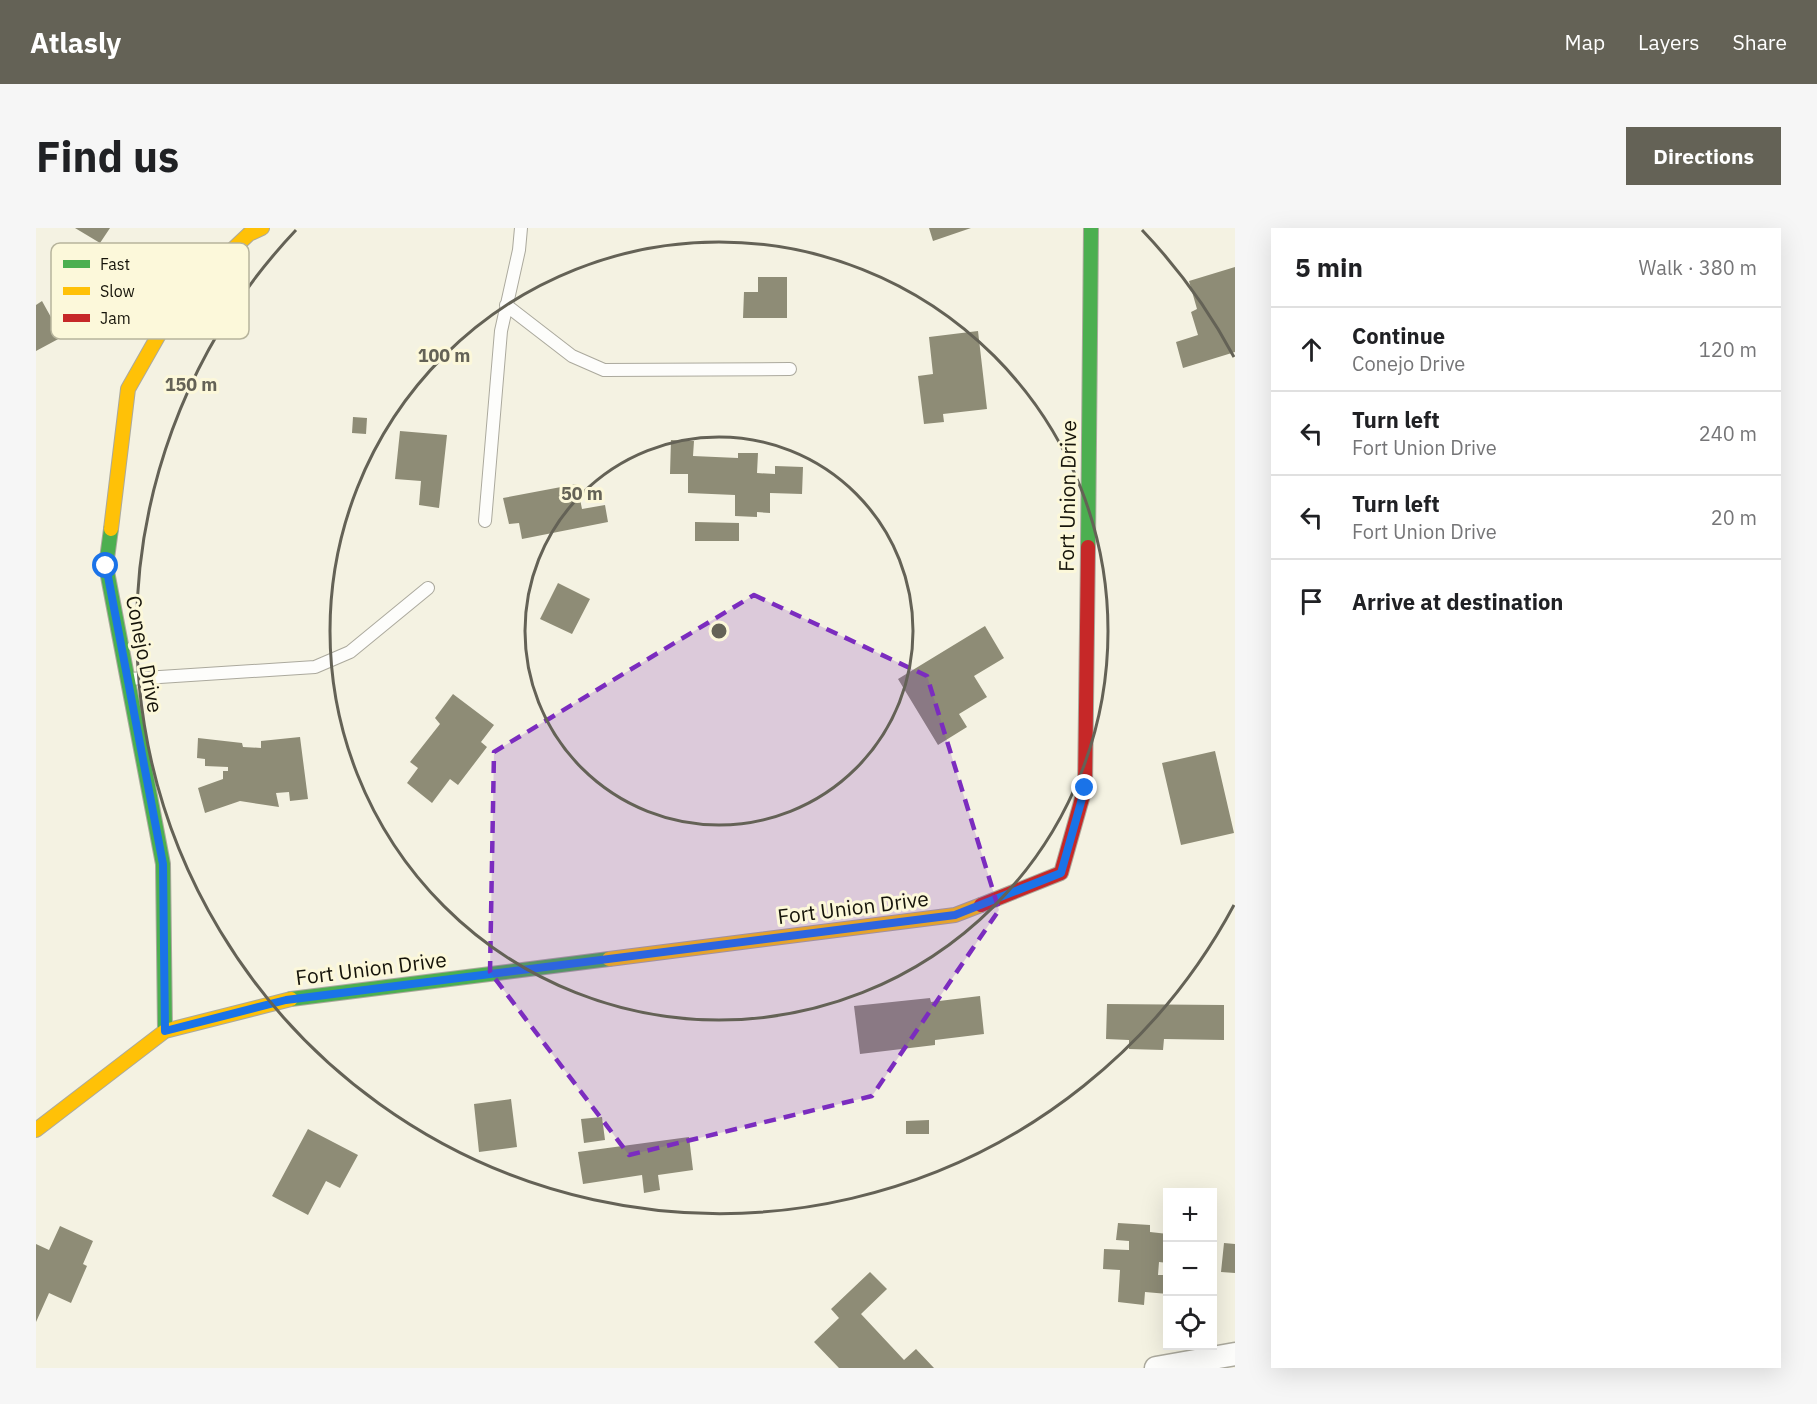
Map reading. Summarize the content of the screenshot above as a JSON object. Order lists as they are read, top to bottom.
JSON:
{
  "streets": {
    "street": ["Fort Union Drive", "Conejo Drive"]
  },
  "crossings": [
    ["Fort Union Drive", "Conejo Drive"]
  ],
  "legend": ["Fast", "Slow", "Jam"],
  "page": {
    "header": "Atlasly",
    "nav": ["Map", "Layers", "Share"],
    "buttons": "Directions",
    "title": "Find us",
    "heading": ["5 min", "Walk · 380 m"],
    "list": [
      ["Continue", "Conejo Drive", "120 m"],
      ["Turn left", "Fort Union Drive", "240 m"],
      ["Turn left", "Fort Union Drive", "20 m"],
      "Arrive at destination"
    ],
    "map_buttons": ["+", "−"]
  },
  "rings": ["100 m", "150 m", "50 m"]
}
